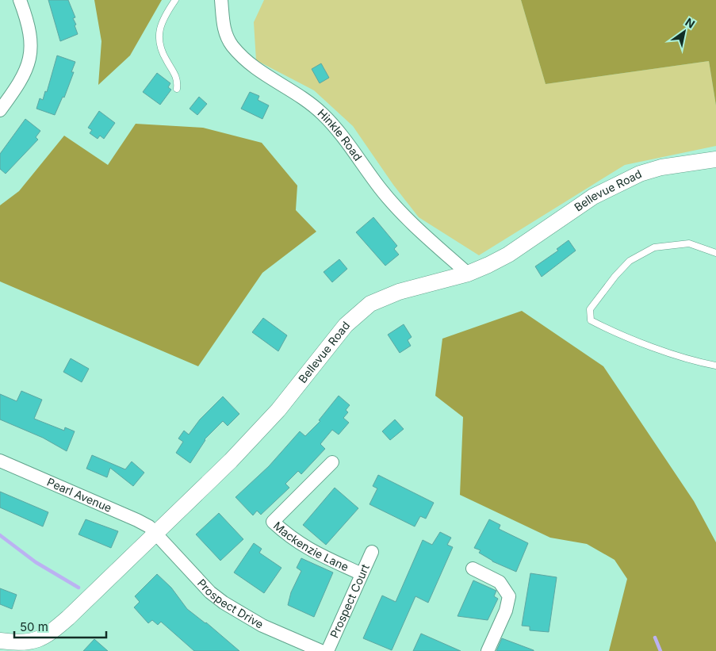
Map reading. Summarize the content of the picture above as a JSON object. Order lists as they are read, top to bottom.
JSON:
{
  "streets": {
    "street": [
      "Hinkle Road",
      "Bellevue Road",
      "Pearl Avenue",
      "Mackenzie Lane",
      "Prospect Court",
      "Prospect Drive"
    ]
  },
  "crossings": [
    ["Hinkle Road", "Bellevue Road"],
    ["Bellevue Road", "Pearl Avenue"],
    ["Bellevue Road", "Prospect Drive"],
    ["Pearl Avenue", "Prospect Drive"],
    ["Mackenzie Lane", "Prospect Court"]
  ],
  "scale_bar": "50 m",
  "north": "top right"
}
